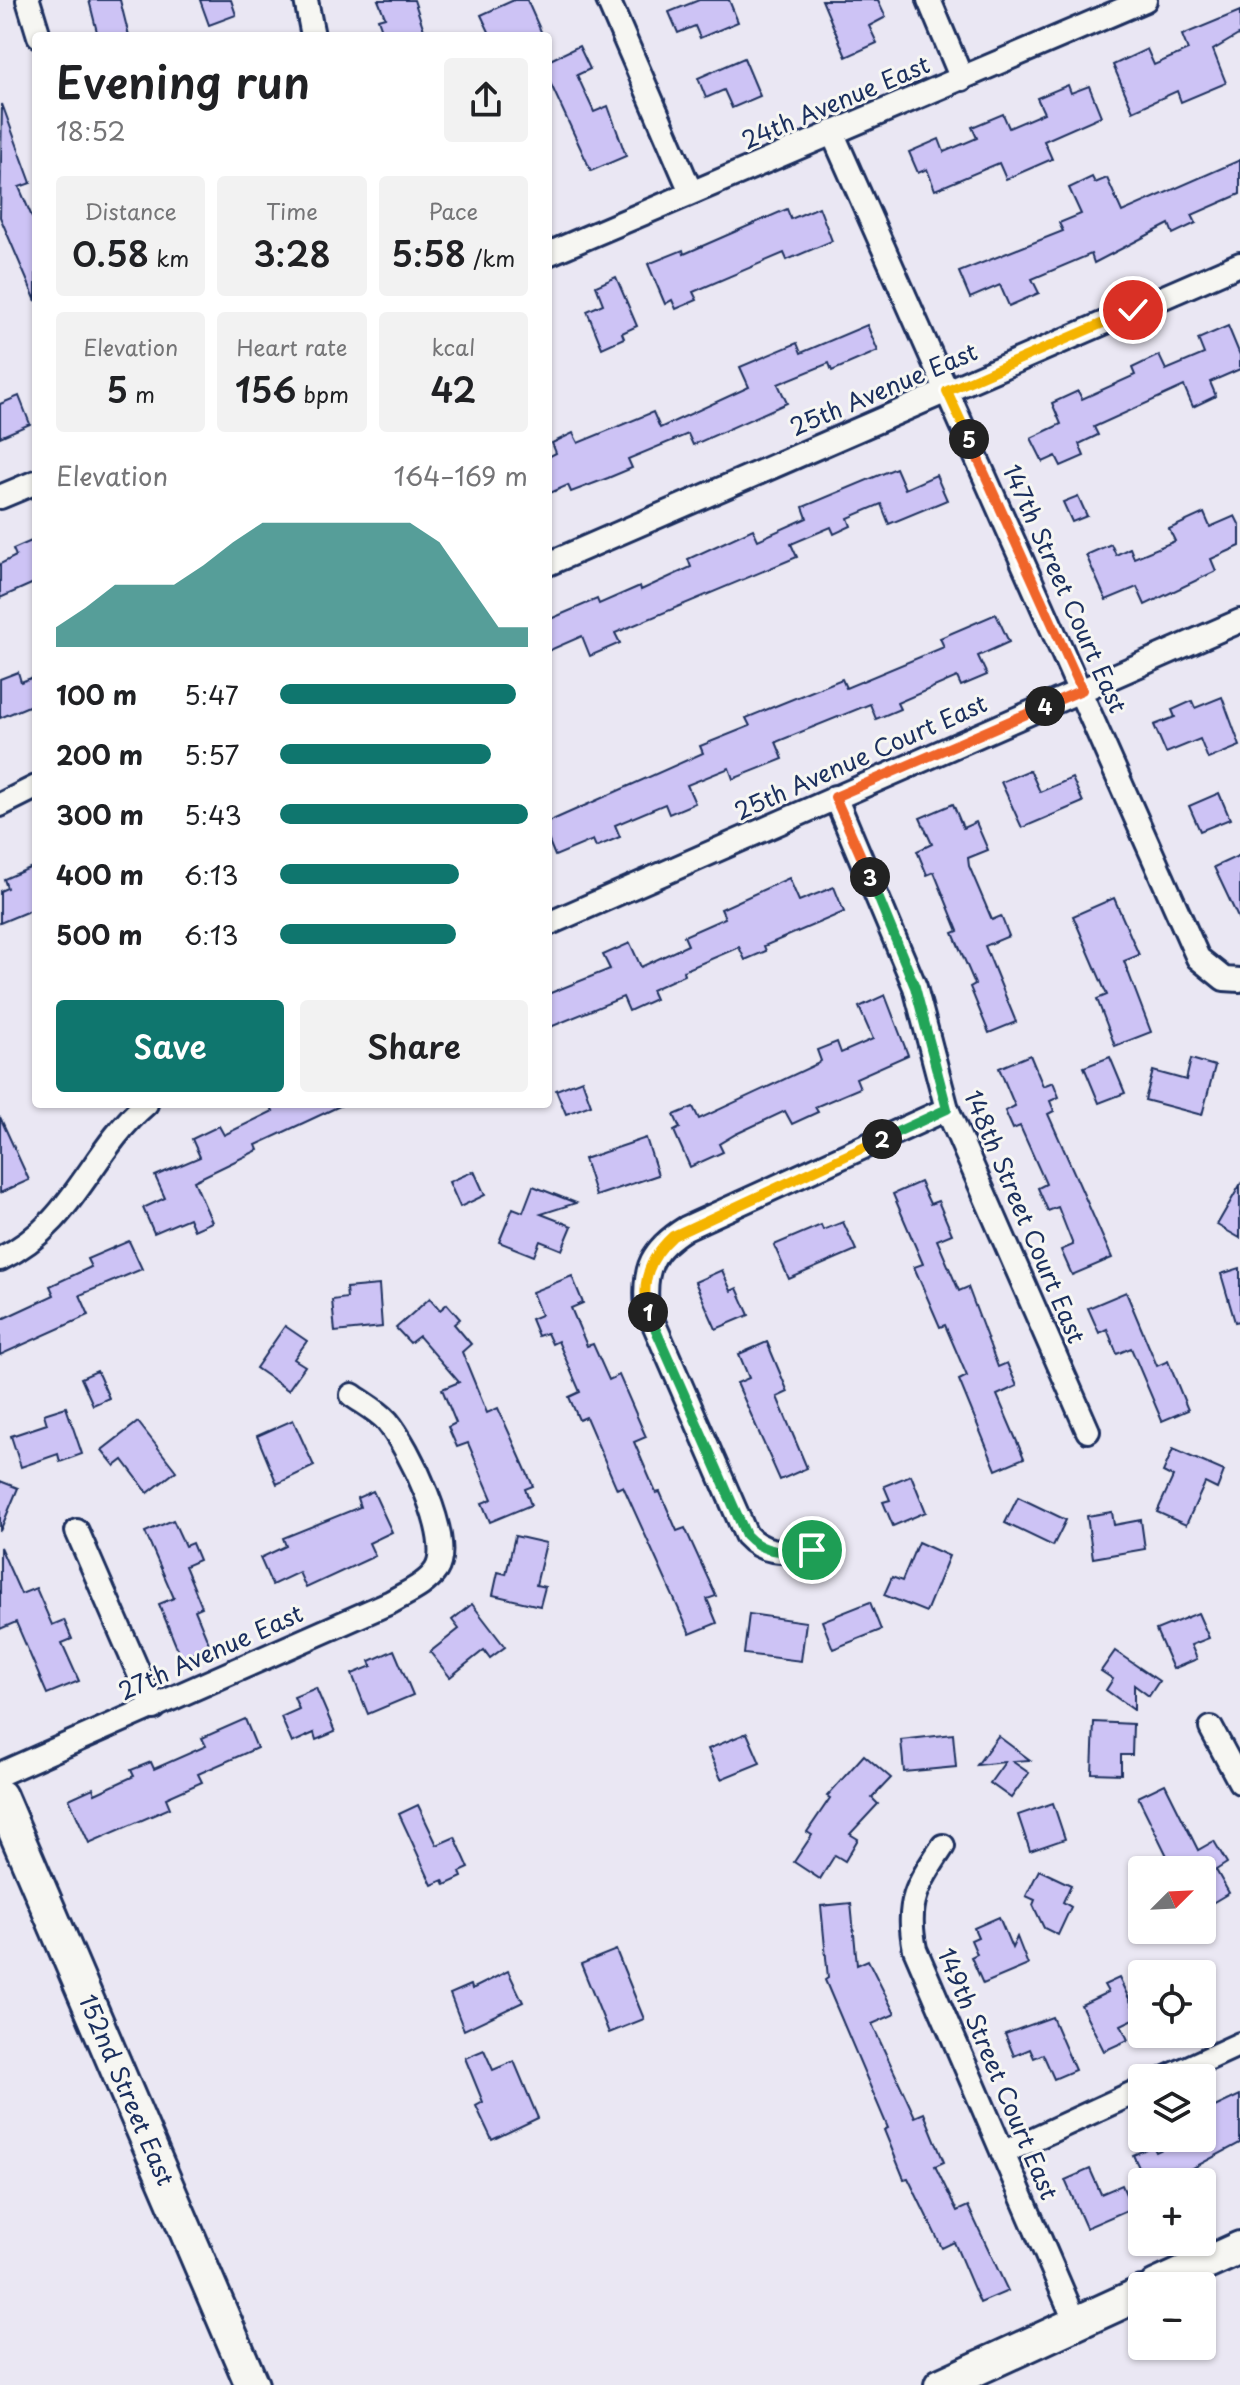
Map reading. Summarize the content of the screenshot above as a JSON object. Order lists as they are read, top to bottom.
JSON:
{
  "streets": {
    "main road": ["152nd Street East"],
    "street": [
      "24th Avenue East",
      "25th Avenue East",
      "147th Street Court East",
      "25th Avenue Court East",
      "148th Street Court East",
      "27th Avenue East",
      "149th Street Court East"
    ]
  },
  "crossings": [
    ["24th Avenue East", "147th Street Court East"],
    ["25th Avenue East", "147th Street Court East"],
    ["147th Street Court East", "25th Avenue Court East"],
    ["25th Avenue Court East", "148th Street Court East"]
  ],
  "north": "top right",
  "page": {
    "heading": ["Evening run", "18:52"],
    "stats": [
      ["Distance", "0.58 km"],
      ["Time", "3:28"],
      ["Pace", "5:58 /km"],
      ["Elevation", "5 m"],
      ["Heart rate", "156 bpm"],
      ["kcal", "42"]
    ],
    "pins": [
      "5",
      "4",
      "3",
      "2",
      "1"
    ],
    "chart": ["Elevation", "164–169 m"],
    "list": [
      {
        "name": "100 m",
        "note": "5:47"
      },
      {
        "name": "200 m",
        "note": "5:57"
      },
      {
        "name": "300 m",
        "note": "5:43"
      },
      {
        "name": "400 m",
        "note": "6:13"
      },
      {
        "name": "500 m",
        "note": "6:13"
      }
    ],
    "buttons": ["Save", "Share"],
    "map_buttons": ["+", "−"]
  }
}
